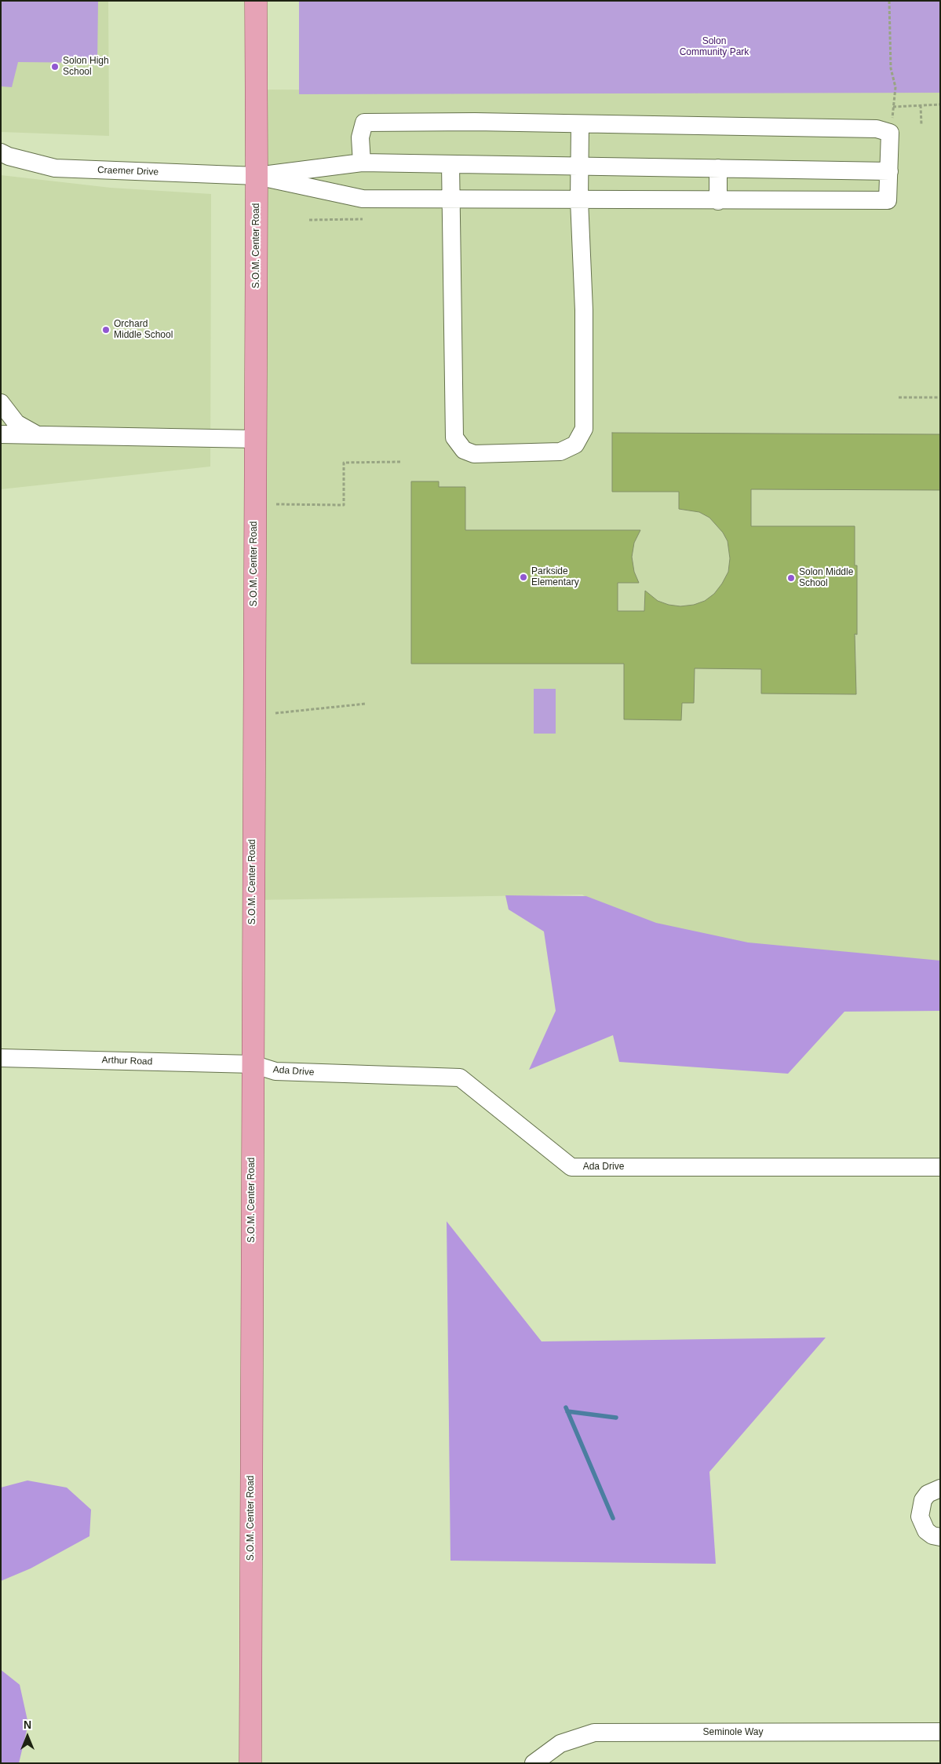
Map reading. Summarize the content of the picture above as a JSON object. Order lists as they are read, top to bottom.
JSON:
{
  "streets": {
    "main road": ["S.O.M. Center Road"],
    "street": [
      "Craemer Drive",
      "Arthur Road",
      "Ada Drive",
      "Seminole Way"
    ]
  },
  "crossings": [
    ["Craemer Drive", "S.O.M. Center Road"],
    ["S.O.M. Center Road", "Arthur Road"],
    ["S.O.M. Center Road", "Ada Drive"],
    ["Arthur Road", "Ada Drive"]
  ],
  "parks": ["Solon Community Park"],
  "places": [
    "Solon High School",
    "Orchard Middle School",
    "Parkside Elementary",
    "Solon Middle School"
  ],
  "north": "top"
}
